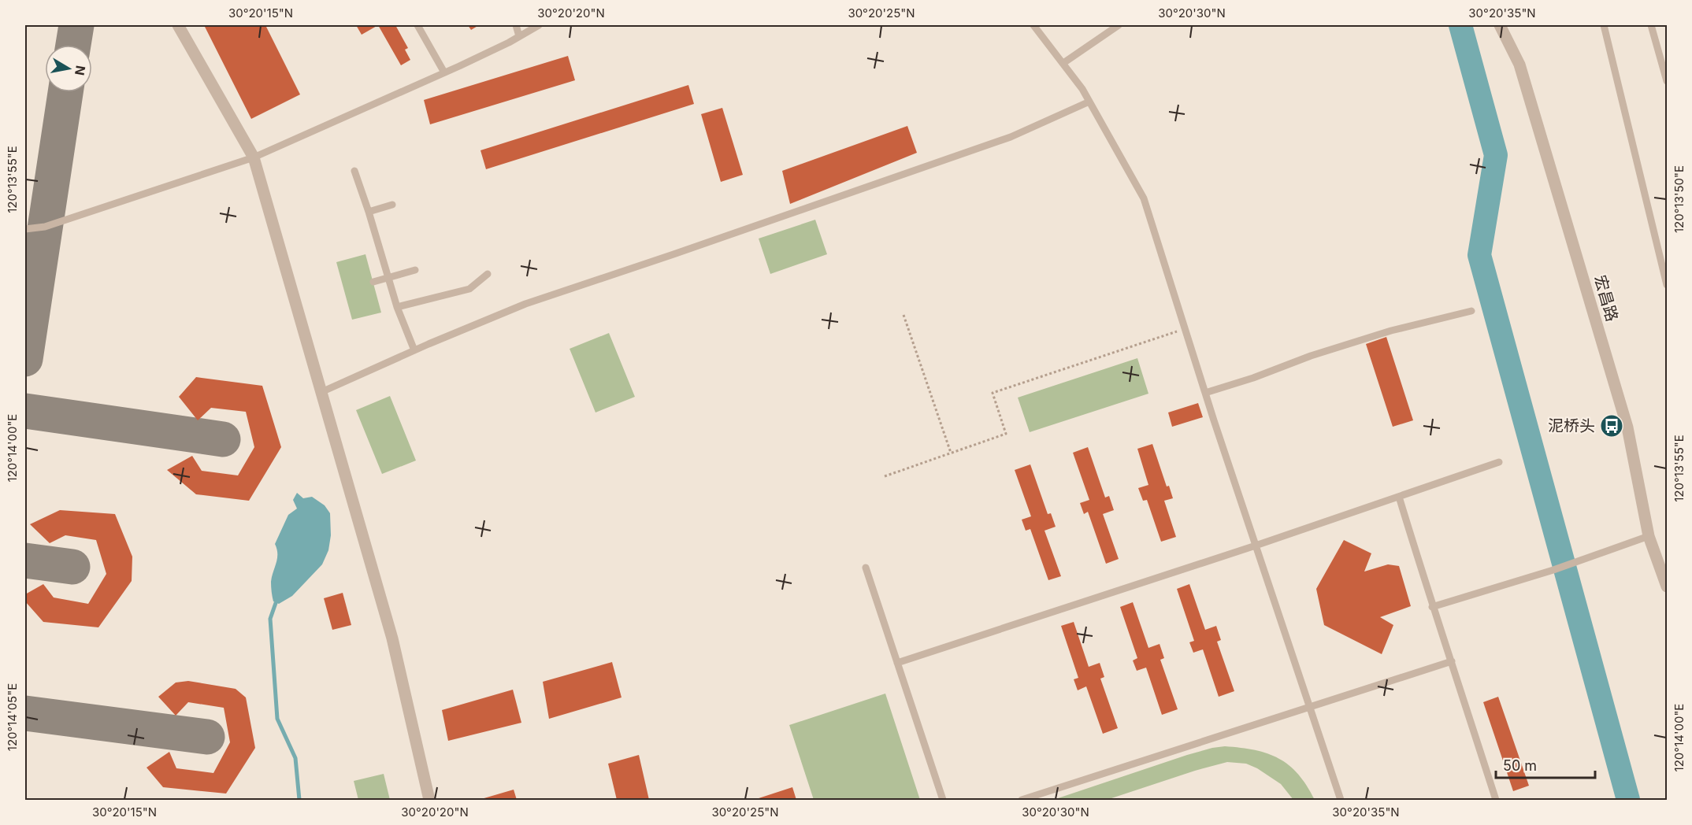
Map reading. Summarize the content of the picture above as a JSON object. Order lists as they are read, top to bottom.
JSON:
{
  "streets": {
    "street": ["宏昌路"]
  },
  "places": {
    "bus stop": ["泥桥头"]
  },
  "scale_bar": "50 m",
  "north": "right",
  "coordinates": [
    "30°20'15\"N",
    "30°20'20\"N",
    "30°20'25\"N",
    "30°20'30\"N",
    "30°20'35\"N",
    "120°13'55\"E",
    "120°13'50\"E",
    "120°14'00\"E",
    "120°14'05\"E"
  ]
}
